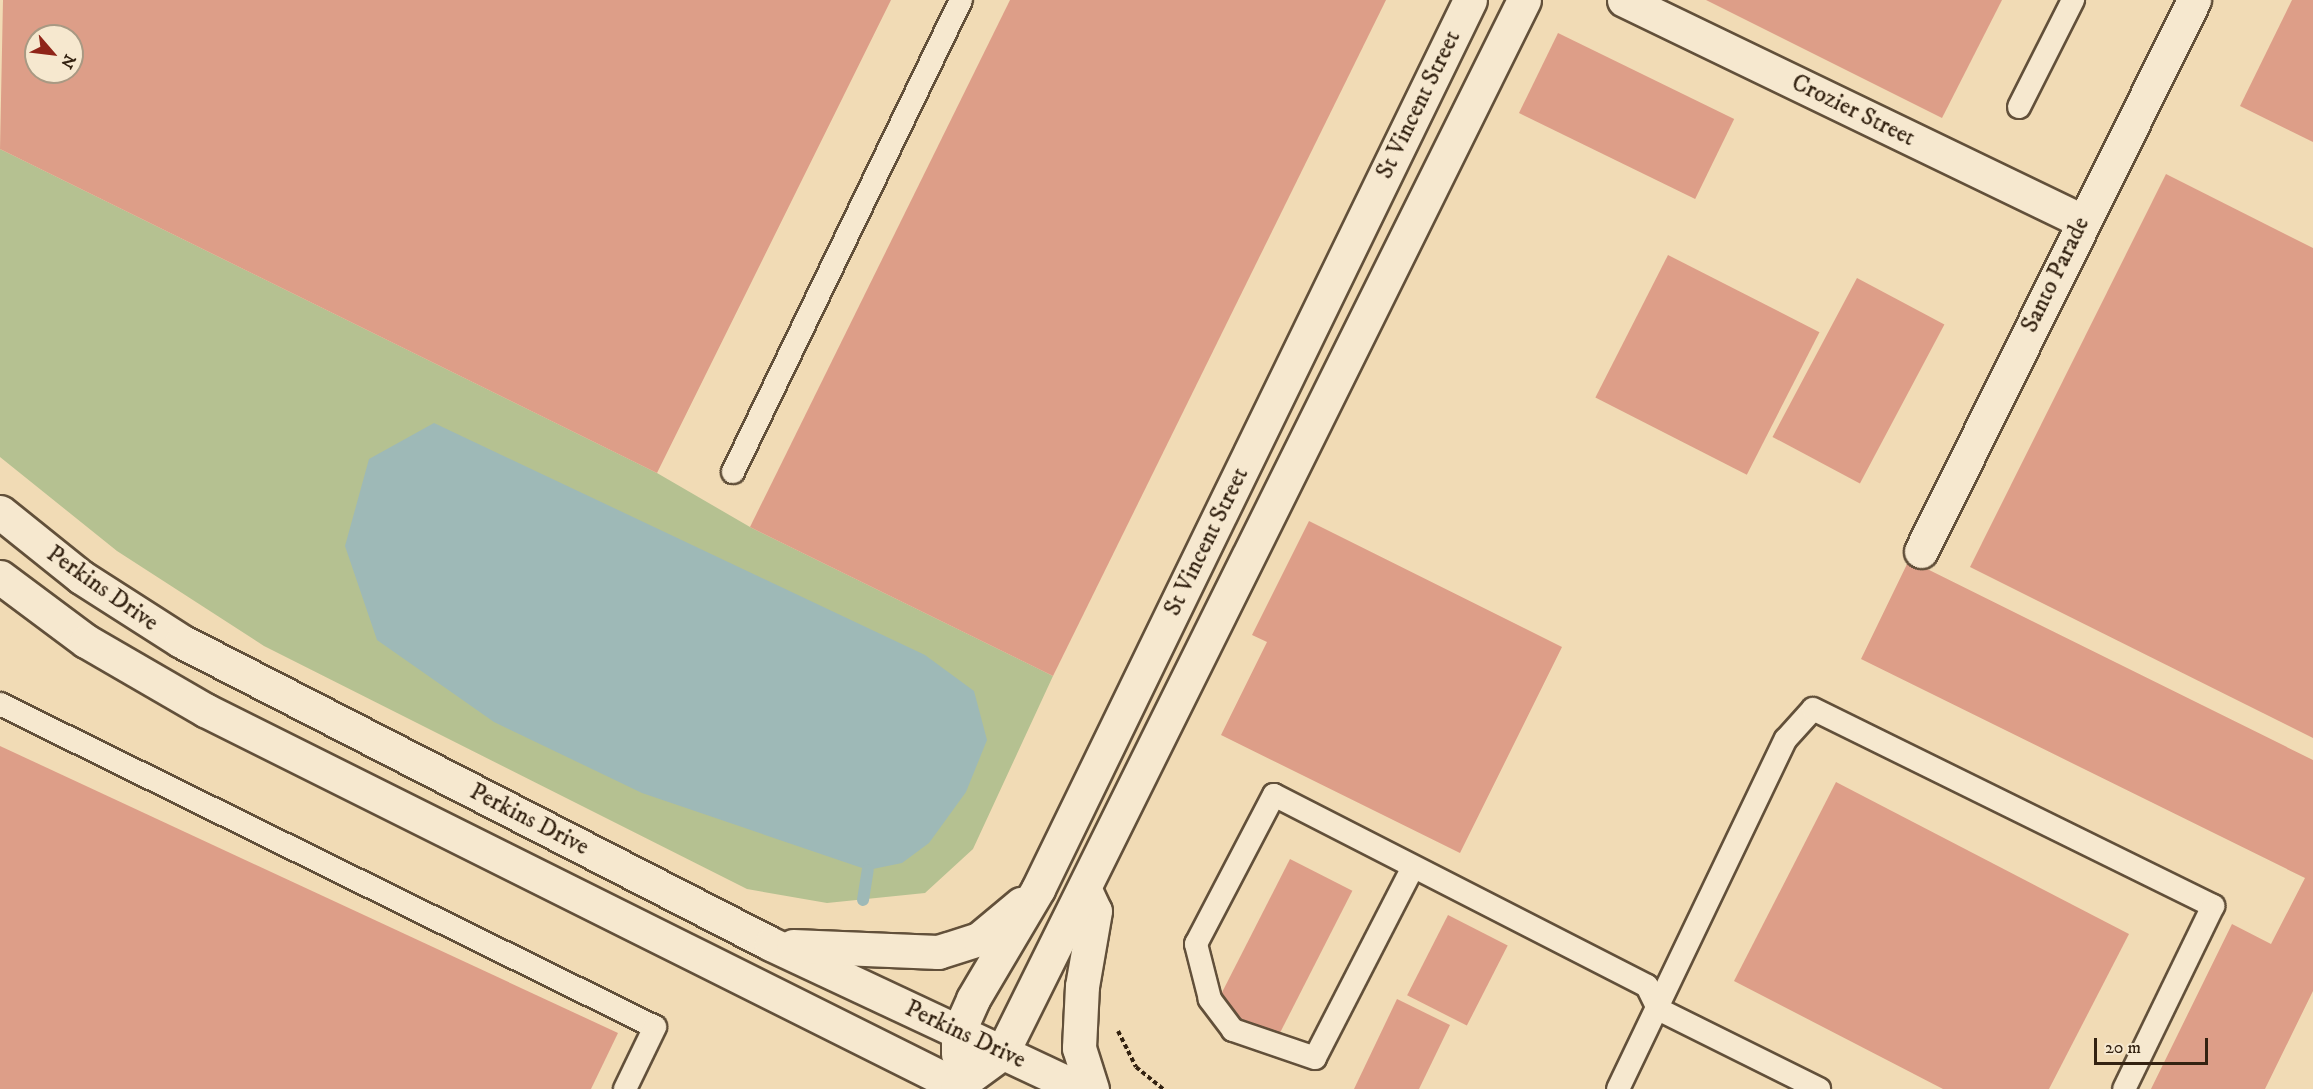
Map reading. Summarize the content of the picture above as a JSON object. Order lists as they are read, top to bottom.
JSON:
{
  "streets": {
    "street": [
      "St Vincent Street",
      "Crozier Street",
      "Santo Parade",
      "Perkins Drive"
    ]
  },
  "crossings": [
    ["St Vincent Street", "Perkins Drive"],
    ["Crozier Street", "Santo Parade"]
  ],
  "scale_bar": "20 m",
  "north": "bottom right"
}
